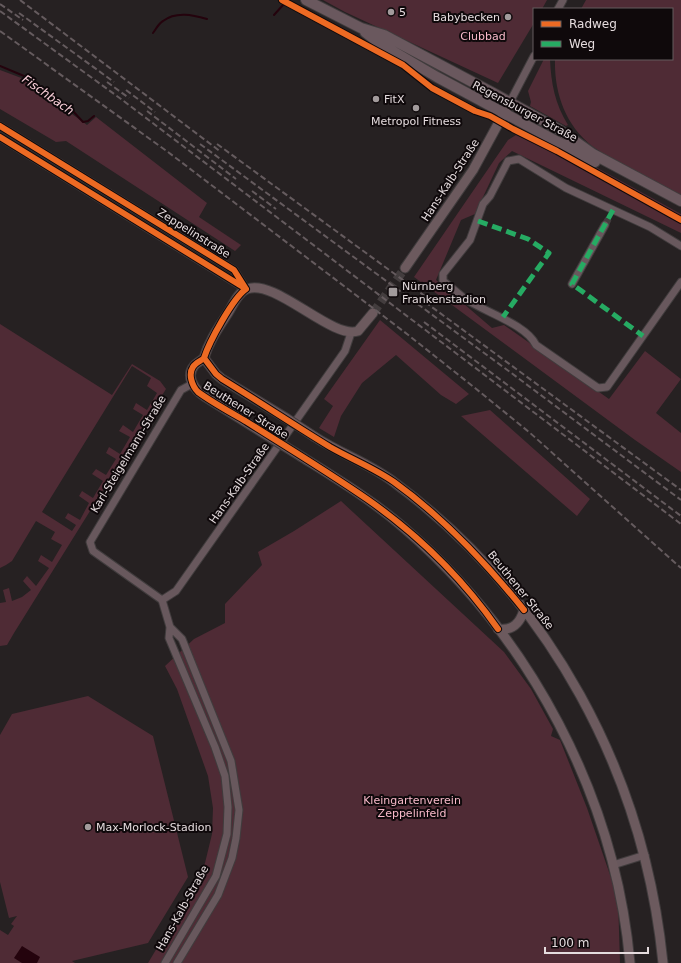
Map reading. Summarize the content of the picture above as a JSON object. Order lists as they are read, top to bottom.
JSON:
{
  "streets": {
    "main road": [
      "Regensburger Straße",
      "Hans-Kalb-Straße",
      "Zeppelinstraße",
      "Beuthener Straße"
    ],
    "street": ["Karl-Steigelmann-Straße"]
  },
  "crossings": [
    ["Regensburger Straße", "Hans-Kalb-Straße"],
    ["Hans-Kalb-Straße", "Zeppelinstraße"],
    ["Hans-Kalb-Straße", "Karl-Steigelmann-Straße"],
    ["Beuthener Straße", "Karl-Steigelmann-Straße"]
  ],
  "water": ["Fischbach"],
  "parks": ["Clubbad", "Kleingartenverein Zeppelinfeld"],
  "places": {
    "other": [
      "5",
      "Babybecken",
      "FitX",
      "Metropol Fitness",
      "Max-Morlock-Stadion"
    ],
    "transit": ["Nürnberg Frankenstadion"]
  },
  "legend": ["Radweg", "Weg"],
  "scale_bar": "100 m"
}
